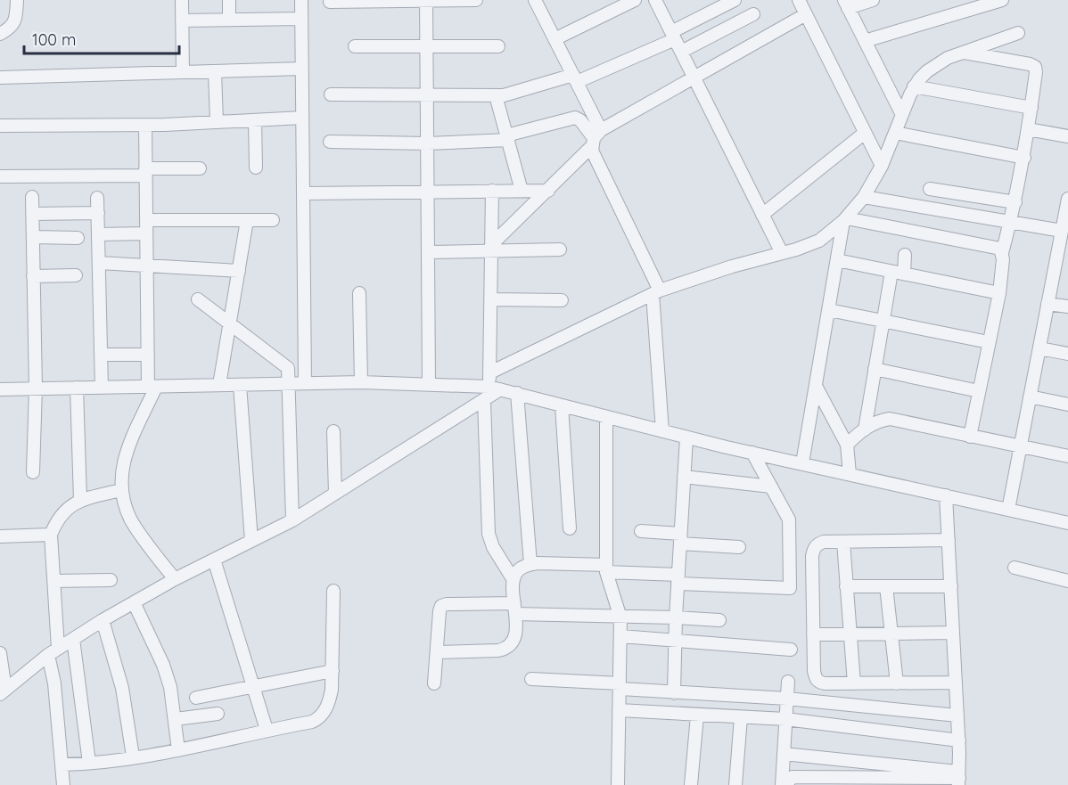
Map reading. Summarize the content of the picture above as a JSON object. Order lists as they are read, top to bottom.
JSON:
{
  "scale_bar": "100 m"
}
